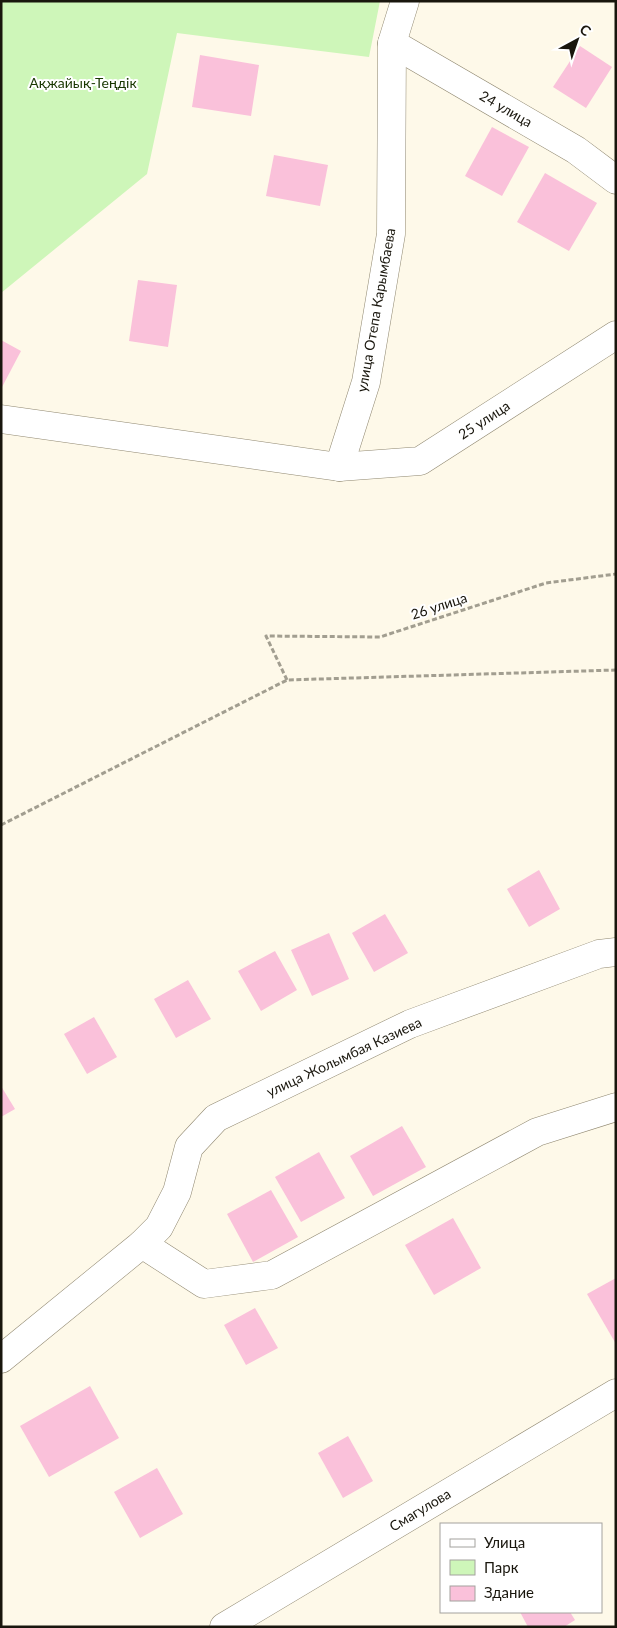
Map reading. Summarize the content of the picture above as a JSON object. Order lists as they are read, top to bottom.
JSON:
{
  "streets": {
    "street": [
      "24 улица",
      "улица Отепа Карымбаева",
      "25 улица",
      "улица Жолымбая Казиева",
      "Смагулова"
    ],
    "path": ["26 улица"]
  },
  "crossings": [
    ["24 улица", "улица Отепа Карымбаева"],
    ["улица Отепа Карымбаева", "25 улица"]
  ],
  "parks": ["Ақжайық-Теңдік"],
  "legend": ["Улица", "Парк", "Здание"],
  "north": "top right"
}
